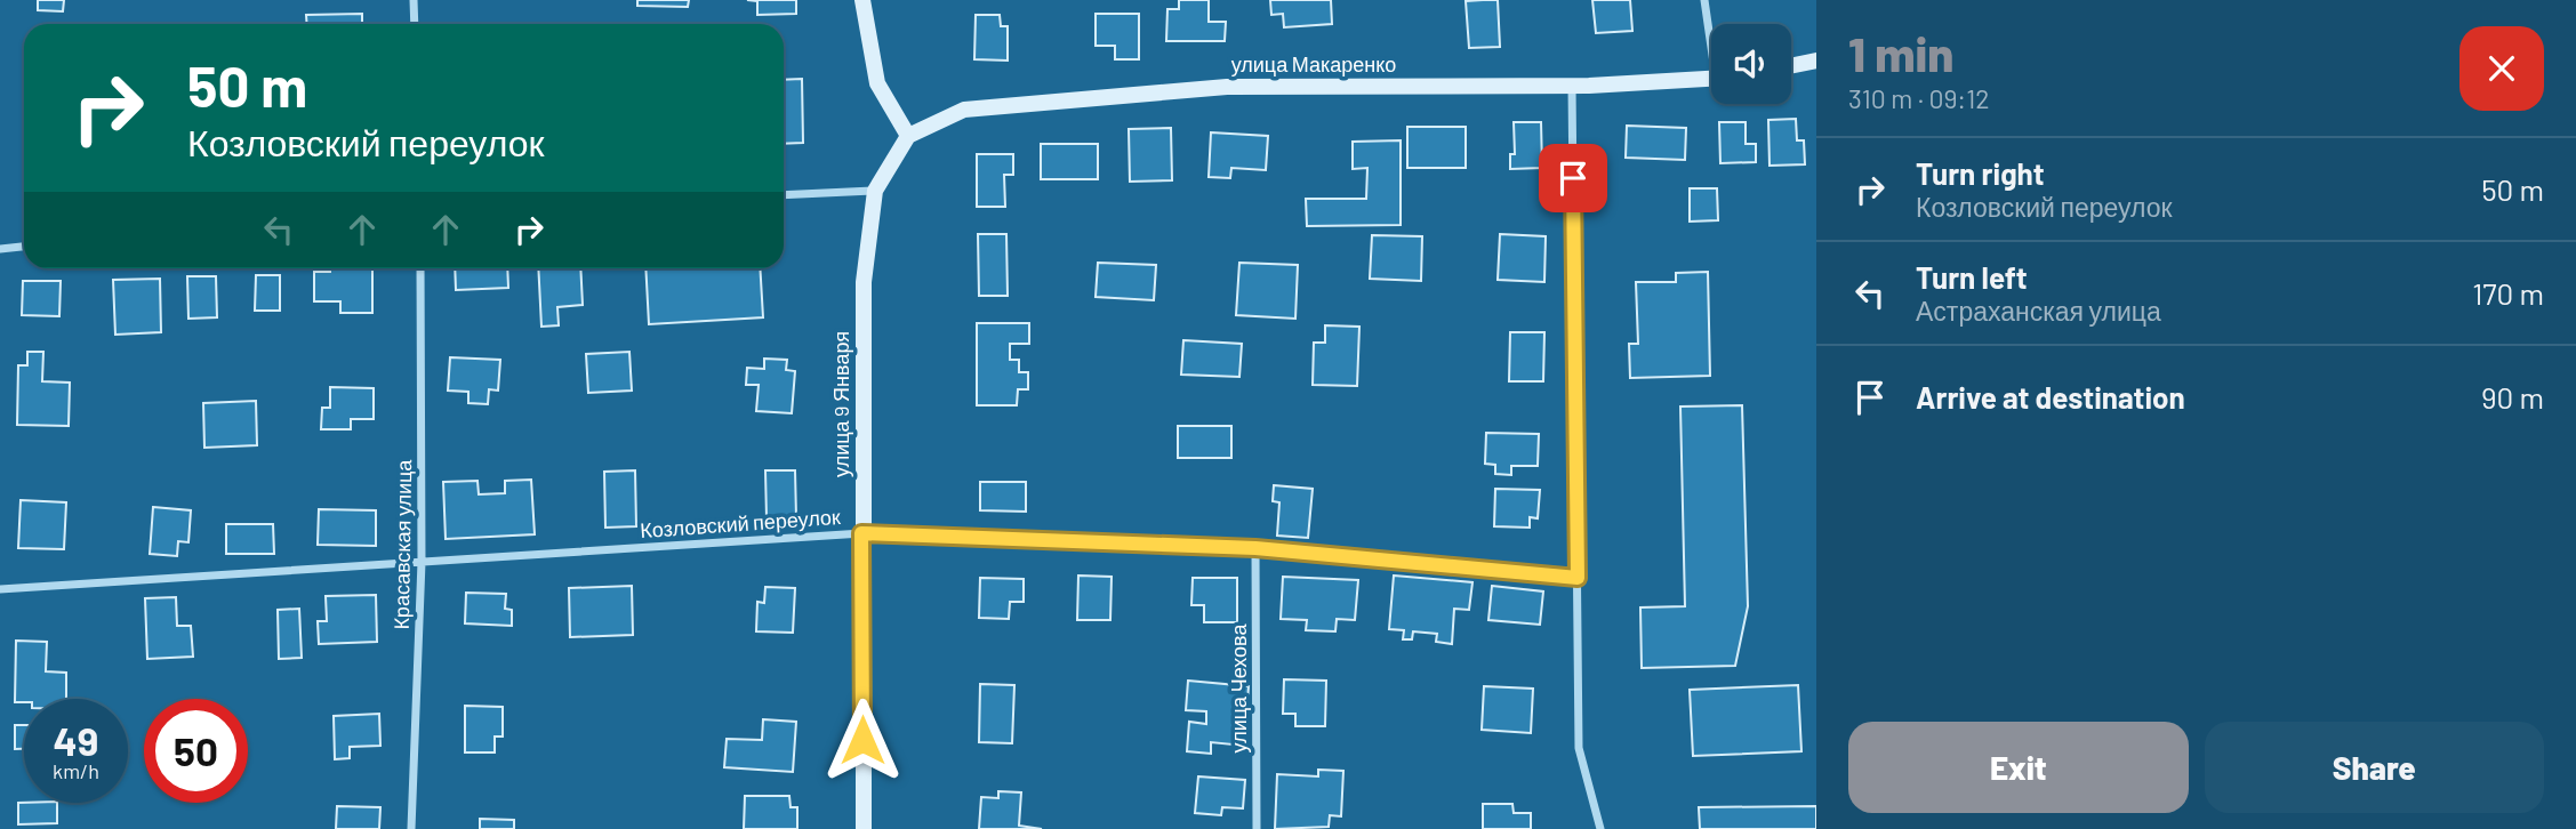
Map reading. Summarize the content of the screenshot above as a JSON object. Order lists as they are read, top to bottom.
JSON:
{
  "streets": {
    "main road": ["улица Макаренко", "улица 9 Января"],
    "street": ["Козловский переулок", "Красавская улица", "улица Чехова"]
  },
  "crossings": [
    ["улица Макаренко", "улица 9 Января"],
    ["улица 9 Января", "Козловский переулок"],
    ["Козловский переулок", "Красавская улица"],
    ["Козловский переулок", "улица Чехова"]
  ],
  "page": {
    "heading": ["1 min", "310 m · 09:12"],
    "turn": ["50 m", "Козловский переулок"],
    "list": [
      {
        "name": "Turn right",
        "note": "Козловский переулок",
        "value": "50 m"
      },
      {
        "name": "Turn left",
        "note": "Астраханская улица",
        "value": "170 m"
      },
      {
        "name": "Arrive at destination",
        "value": "90 m"
      }
    ],
    "speed": "49 km/h",
    "limit": "50",
    "buttons": ["Exit", "Share"]
  }
}
